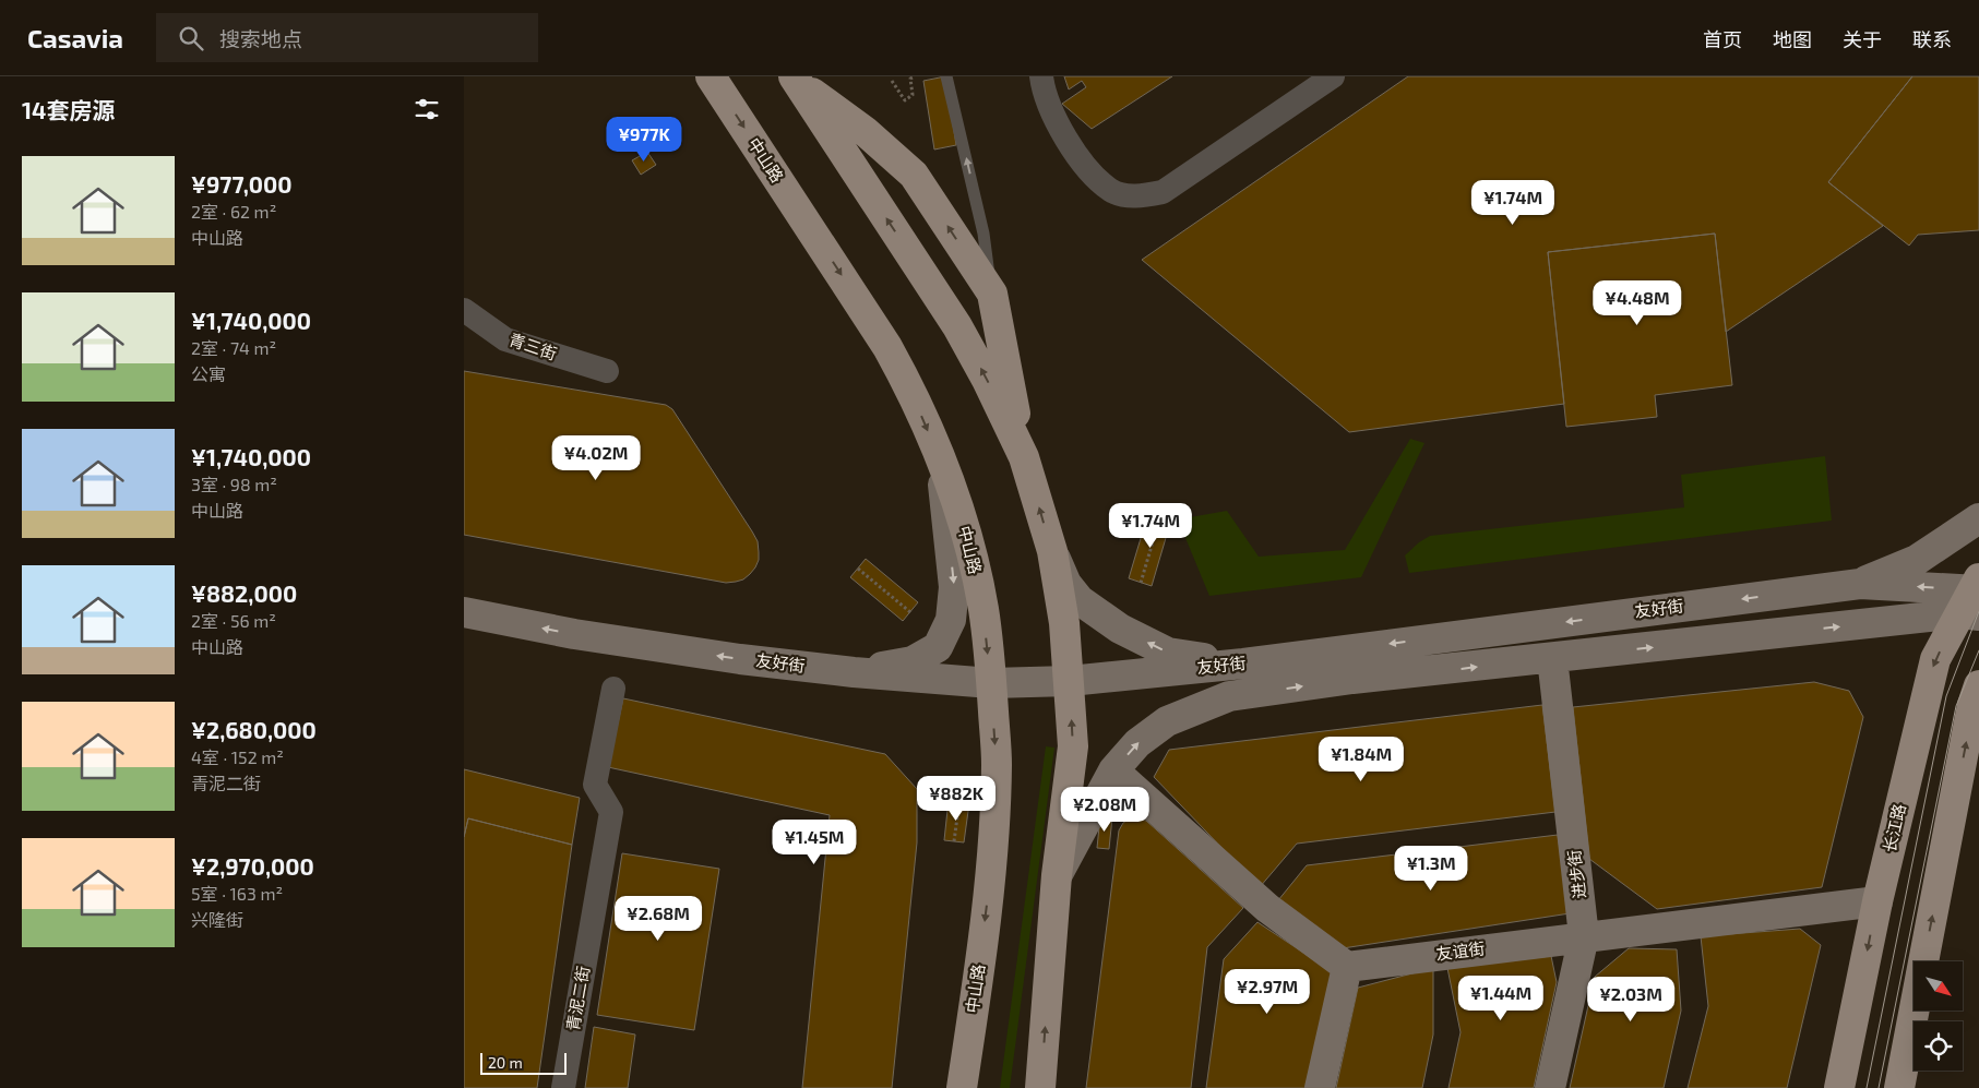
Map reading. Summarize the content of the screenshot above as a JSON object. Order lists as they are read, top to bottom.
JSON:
{
  "streets": {
    "main road": ["中山路", "长江路"],
    "street": [
      "青三街",
      "友好街",
      "进步街",
      "友谊街",
      "青泥二街"
    ]
  },
  "crossings": [
    ["中山路", "友好街"],
    ["友好街", "长江路"],
    ["友好街", "进步街"],
    ["长江路", "友谊街"],
    ["进步街", "友谊街"]
  ],
  "scale_bar": "20 m",
  "north": "bottom right",
  "page": {
    "header": "Casavia",
    "search": "搜索地点",
    "nav": [
      "首页",
      "地图",
      "关于",
      "联系"
    ],
    "heading": "14套房源",
    "price": [
      "¥977K",
      "¥1.74M",
      "¥4.48M",
      "¥4.02M",
      "¥1.74M",
      "¥1.84M",
      "¥882K",
      "¥2.08M",
      "¥1.45M",
      "¥1.3M",
      "¥2.68M",
      "¥2.97M",
      "¥1.44M",
      "¥2.03M"
    ],
    "list": [
      {
        "name": "¥977,000",
        "note": "2室 · 62 m² · 中山路"
      },
      {
        "name": "¥1,740,000",
        "note": "2室 · 74 m² · 公寓"
      },
      {
        "name": "¥1,740,000",
        "note": "3室 · 98 m² · 中山路"
      },
      {
        "name": "¥882,000",
        "note": "2室 · 56 m² · 中山路"
      },
      {
        "name": "¥2,680,000",
        "note": "4室 · 152 m² · 青泥二街"
      },
      {
        "name": "¥2,970,000",
        "note": "5室 · 163 m² · 兴隆街"
      }
    ],
    "scale": "20 m"
  }
}
